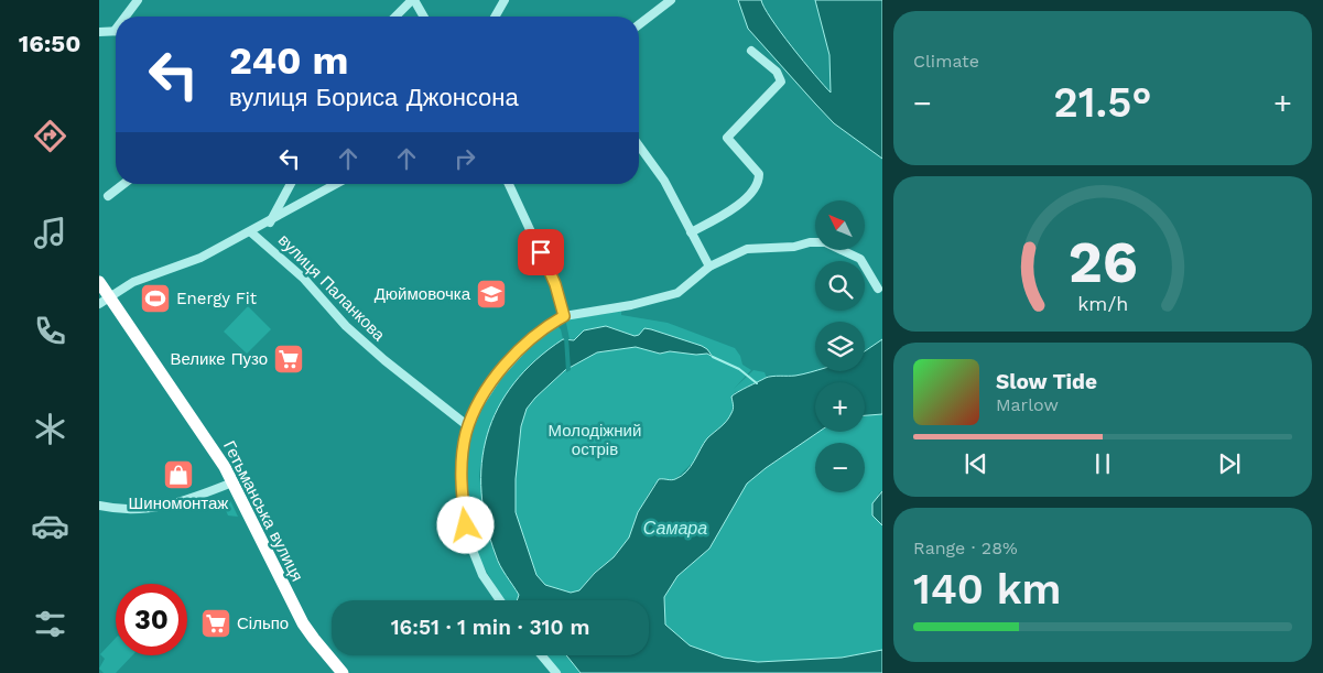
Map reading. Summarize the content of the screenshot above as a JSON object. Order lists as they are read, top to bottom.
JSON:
{
  "streets": {
    "highway": ["Гетьманська вулиця"],
    "street": ["вулиця Паланкова"]
  },
  "water": ["Самара"],
  "parks": ["Молодіжний острів"],
  "places": {
    "school or university": ["Дюймовочка"],
    "sports": ["Energy Fit"],
    "supermarket": ["Велике Пузо", "Сільпо"],
    "shop": ["Шиномонтаж"]
  },
  "north": "top left",
  "page": {
    "tabs": "16:50",
    "tile": [
      "Climate",
      ["Range · 28%", "140 km"]
    ],
    "turn": ["240 m", "вулиця Бориса Джонсона"],
    "heat": ["−", "21.5°", "+"],
    "map_buttons": ["+", "−"],
    "song": ["Slow Tide", "Marlow"],
    "limit": "30",
    "trip": "16:51 · 1 min · 310 m",
    "gauge": ["26", "km/h"]
  }
}
